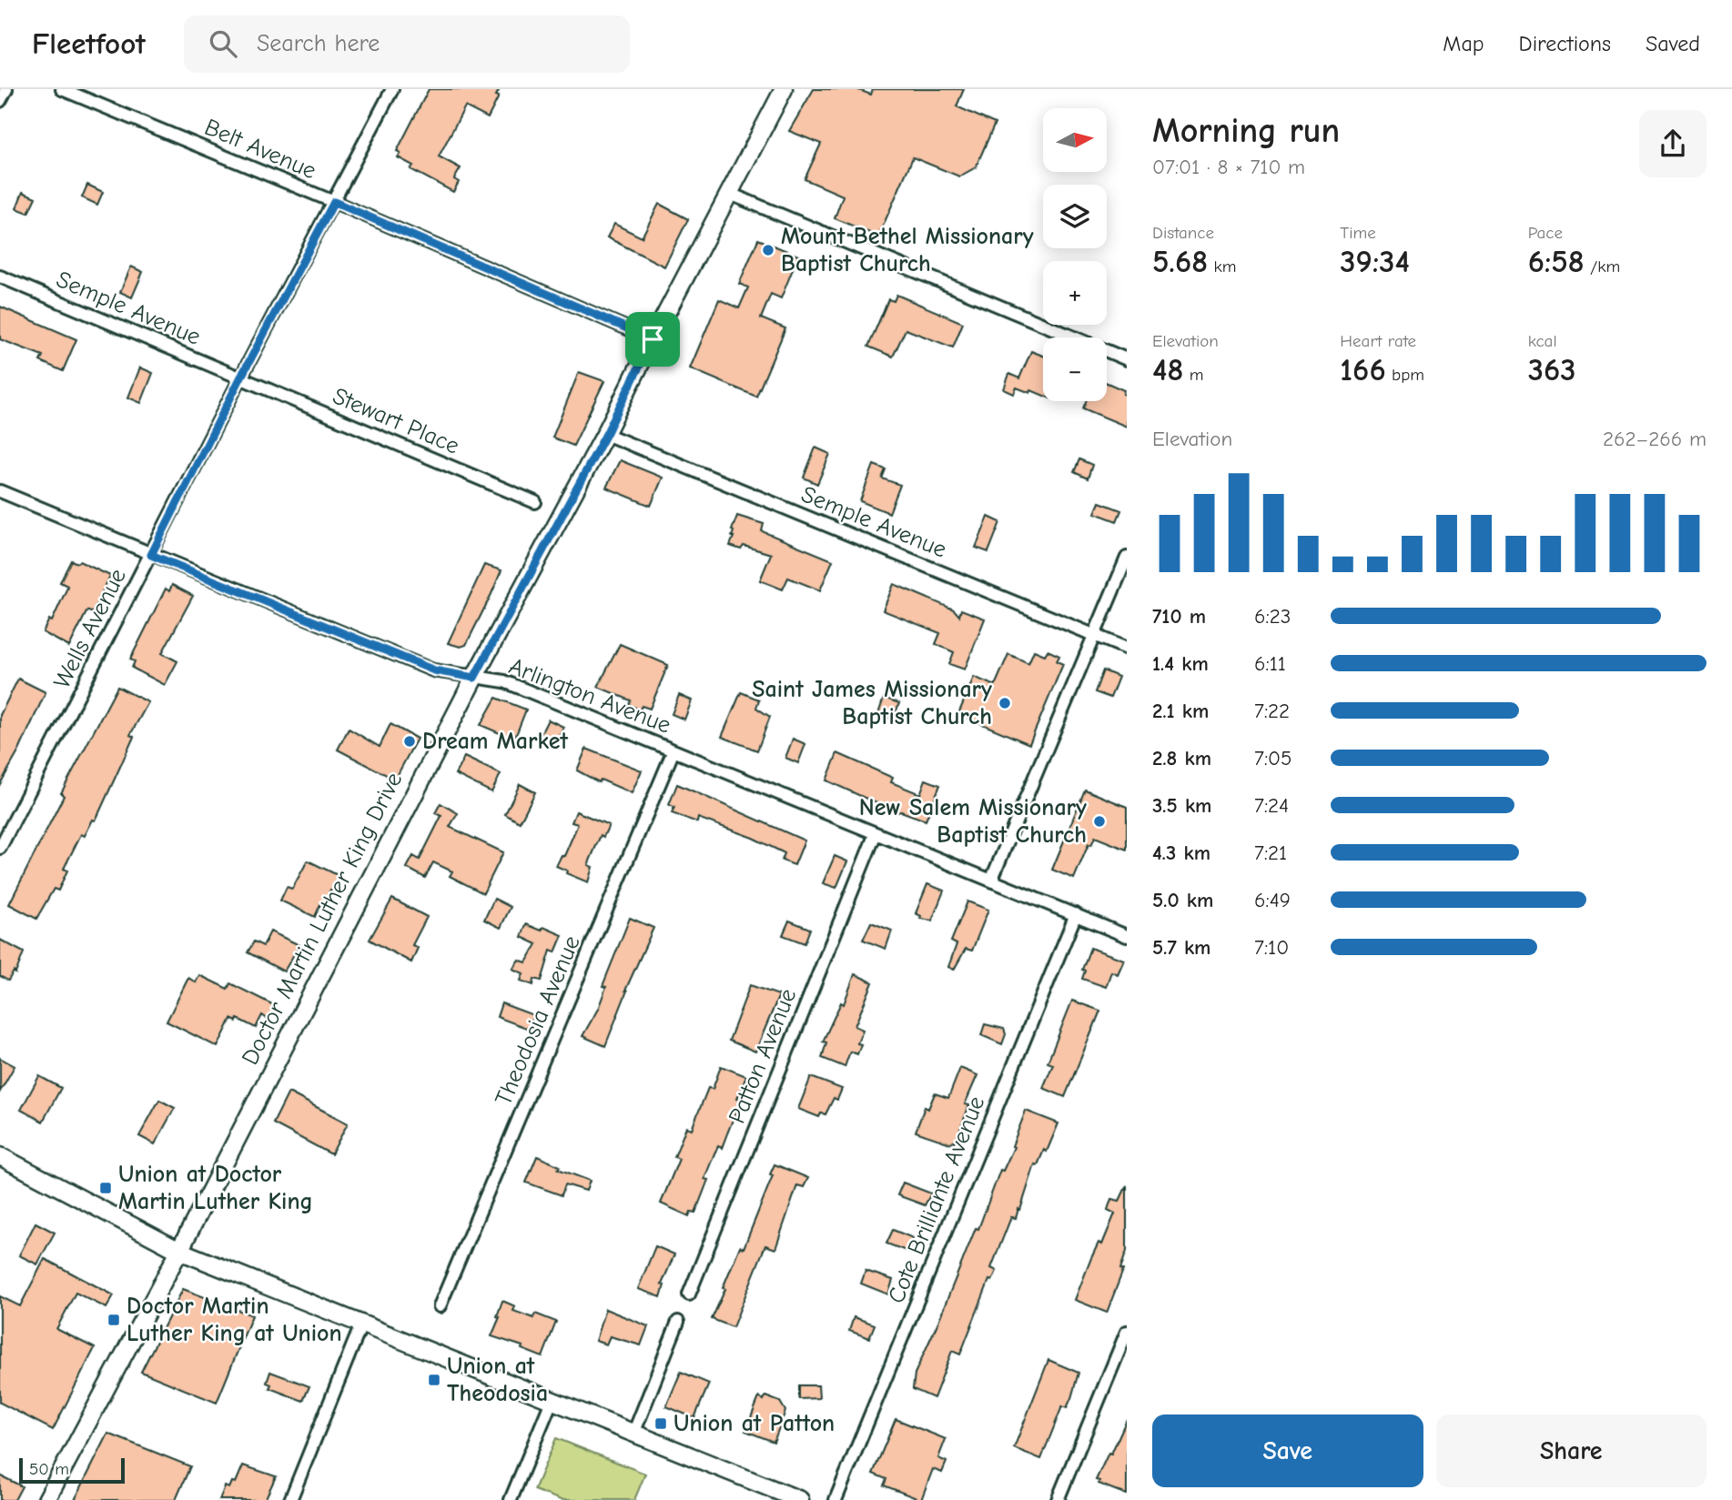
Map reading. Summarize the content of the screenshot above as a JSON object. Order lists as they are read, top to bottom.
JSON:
{
  "streets": {
    "main road": ["Doctor Martin Luther King Drive"],
    "street": [
      "Belt Avenue",
      "Semple Avenue",
      "Stewart Place",
      "Wells Avenue",
      "Arlington Avenue",
      "Theodosia Avenue",
      "Patton Avenue",
      "Cote Brilliante Avenue"
    ]
  },
  "crossings": [
    ["Belt Avenue", "Wells Avenue"],
    ["Belt Avenue", "Doctor Martin Luther King Drive"],
    ["Semple Avenue", "Stewart Place"],
    ["Semple Avenue", "Wells Avenue"],
    ["Semple Avenue", "Doctor Martin Luther King Drive"],
    ["Stewart Place", "Wells Avenue"],
    ["Wells Avenue", "Arlington Avenue"],
    ["Arlington Avenue", "Doctor Martin Luther King Drive"],
    ["Arlington Avenue", "Theodosia Avenue"],
    ["Arlington Avenue", "Patton Avenue"],
    ["Arlington Avenue", "Cote Brilliante Avenue"]
  ],
  "places": {
    "other": [
      "Mount Bethel Missionary Baptist Church",
      "Saint James Missionary Baptist Church",
      "Dream Market",
      "New Salem Missionary Baptist Church"
    ],
    "transit": [
      "Union at Doctor Martin Luther King",
      "Doctor Martin Luther King at Union",
      "Union at Theodosia",
      "Union at Patton"
    ]
  },
  "scale_bar": "50 m",
  "north": "right",
  "page": {
    "header": "Fleetfoot",
    "search": "Search here",
    "nav": ["Map", "Directions", "Saved"],
    "heading": ["Morning run", "07:01 · 8 × 710 m"],
    "map_buttons": ["+", "−"],
    "stats": [
      ["Distance", "5.68 km"],
      ["Time", "39:34"],
      ["Pace", "6:58 /km"],
      ["Elevation", "48 m"],
      ["Heart rate", "166 bpm"],
      ["kcal", "363"]
    ],
    "chart": ["Elevation", "262–266 m"],
    "list": [
      {
        "name": "710 m",
        "note": "6:23"
      },
      {
        "name": "1.4 km",
        "note": "6:11"
      },
      {
        "name": "2.1 km",
        "note": "7:22"
      },
      {
        "name": "2.8 km",
        "note": "7:05"
      },
      {
        "name": "3.5 km",
        "note": "7:24"
      },
      {
        "name": "4.3 km",
        "note": "7:21"
      },
      {
        "name": "5.0 km",
        "note": "6:49"
      },
      {
        "name": "5.7 km",
        "note": "7:10"
      }
    ],
    "buttons": ["Save", "Share"],
    "scale": "50 m"
  }
}
